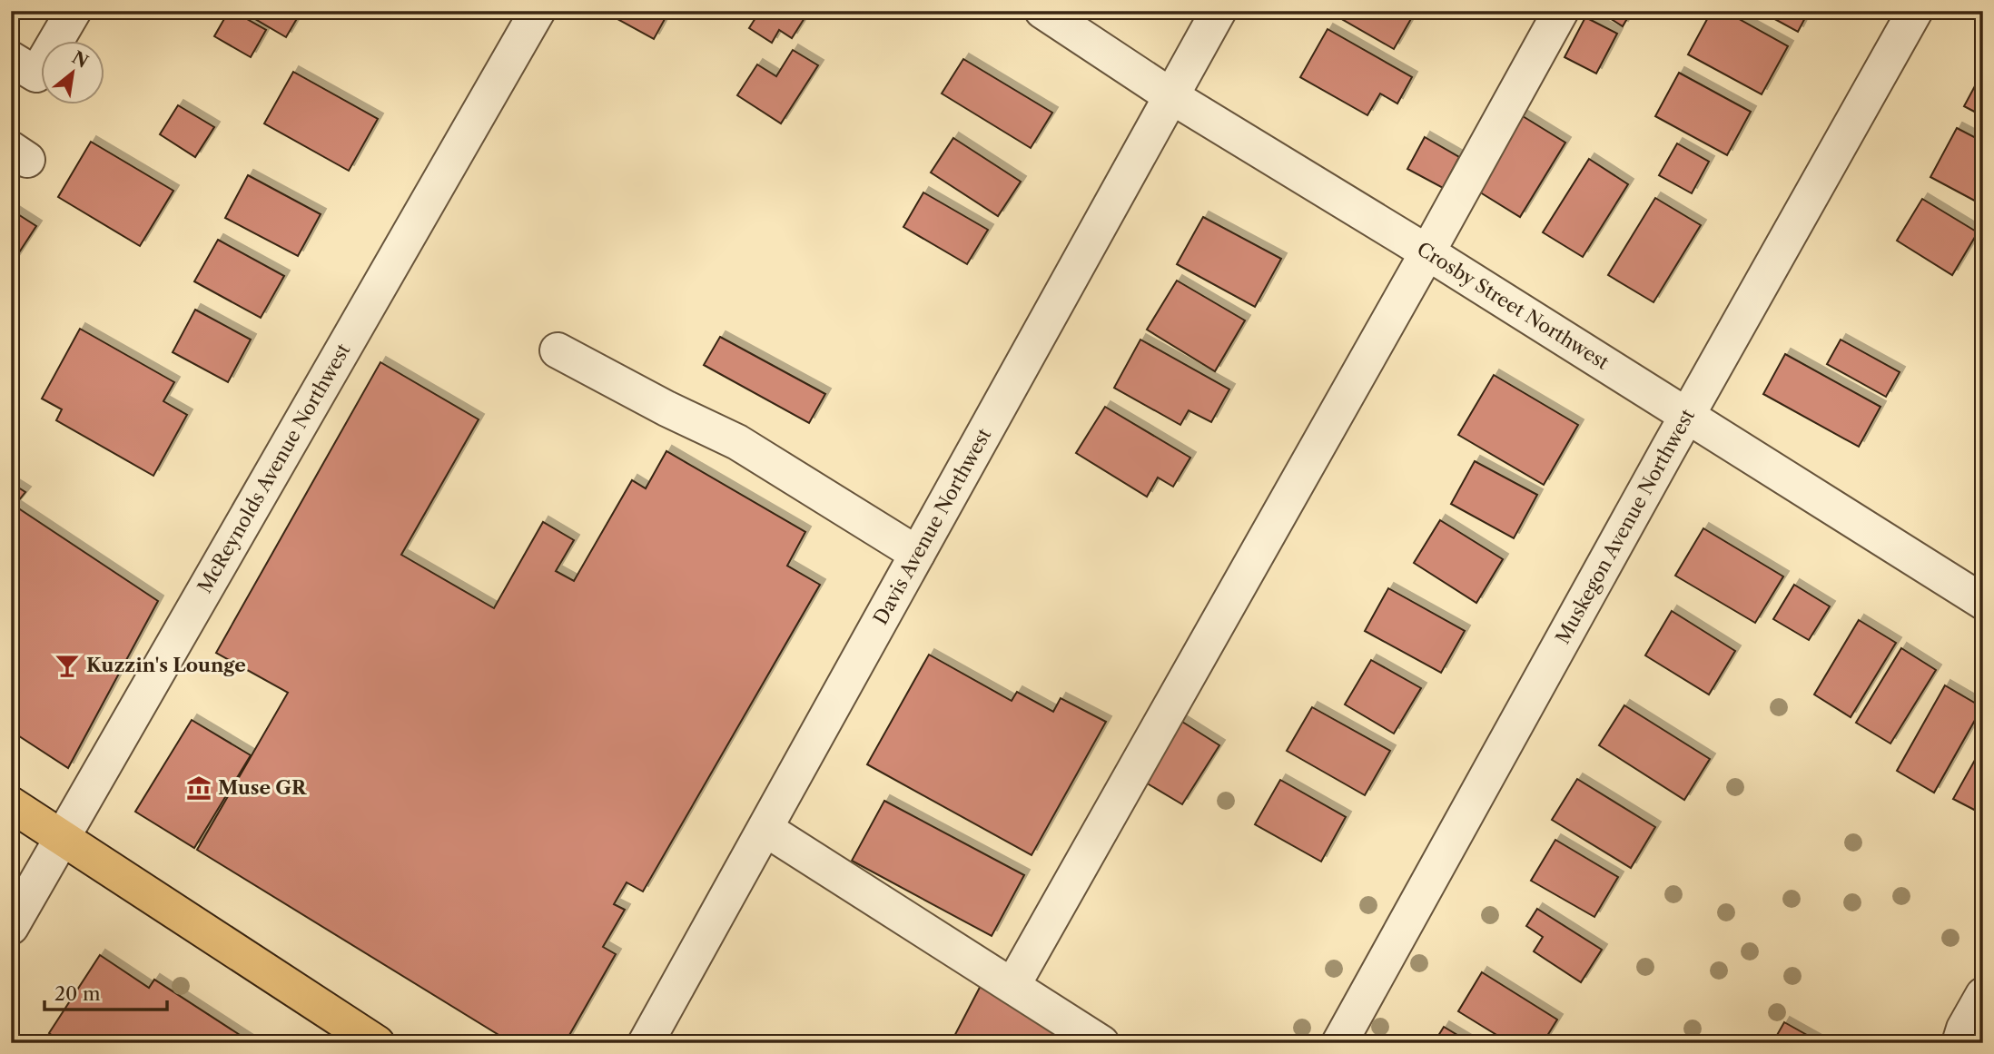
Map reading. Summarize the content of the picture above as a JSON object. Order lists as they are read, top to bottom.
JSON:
{
  "streets": {
    "street": [
      "Crosby Street Northwest",
      "McReynolds Avenue Northwest",
      "Davis Avenue Northwest",
      "Muskegon Avenue Northwest"
    ]
  },
  "crossings": [
    ["Crosby Street Northwest", "Davis Avenue Northwest"],
    ["Crosby Street Northwest", "Muskegon Avenue Northwest"]
  ],
  "places": {
    "bar": ["Kuzzin's Lounge"],
    "museum": ["Muse GR"]
  },
  "scale_bar": "20 m",
  "north": "top right"
}
